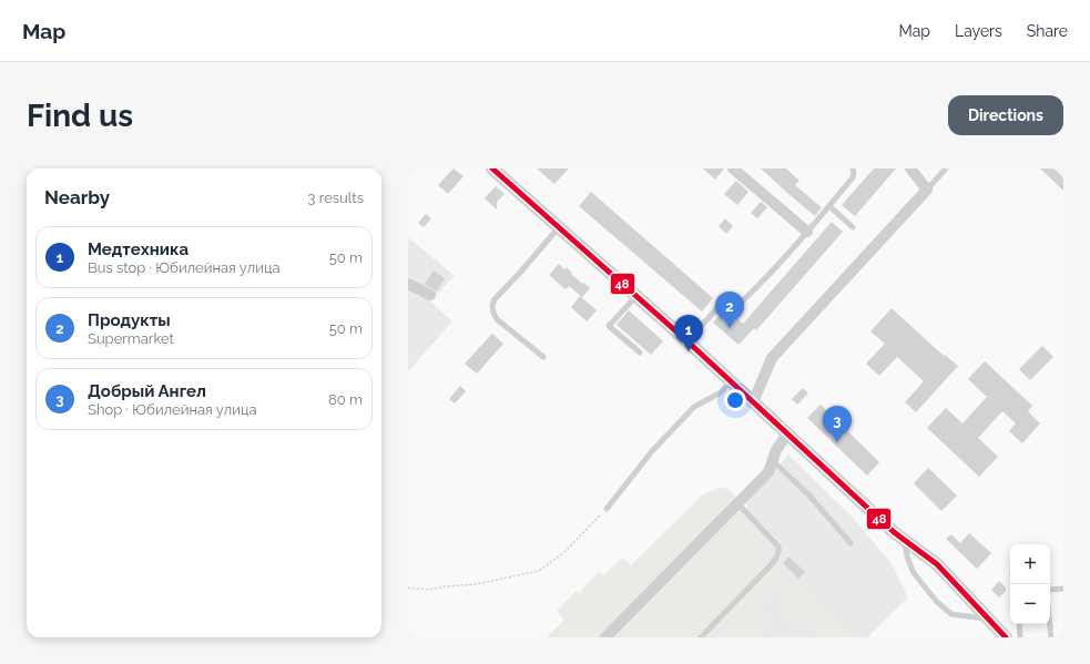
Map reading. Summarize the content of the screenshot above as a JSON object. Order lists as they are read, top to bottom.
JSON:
{
  "lines": ["transit line 48"],
  "page": {
    "header": "Map",
    "nav": ["Map", "Layers", "Share"],
    "buttons": "Directions",
    "title": "Find us",
    "heading": ["Nearby", "3 results"],
    "list": [
      {
        "mark": "1",
        "name": "Медтехника",
        "note": "Bus stop · Юбилейная улица",
        "value": "50 m"
      },
      {
        "mark": "2",
        "name": "Продукты",
        "note": "Supermarket",
        "value": "50 m"
      },
      {
        "mark": "3",
        "name": "Добрый Ангел",
        "note": "Shop · Юбилейная улица",
        "value": "80 m"
      }
    ],
    "pins": ["2", "1", "3"],
    "map_buttons": ["+", "−"]
  }
}
